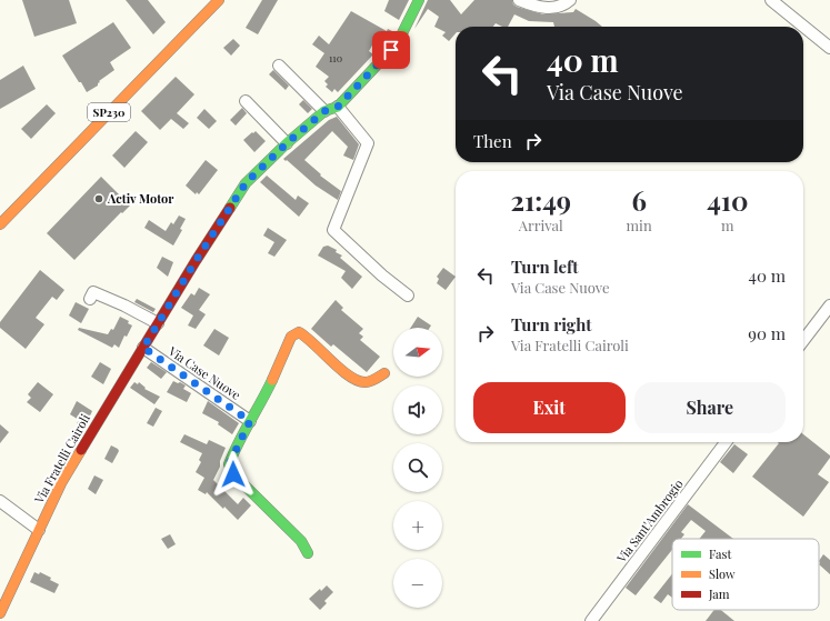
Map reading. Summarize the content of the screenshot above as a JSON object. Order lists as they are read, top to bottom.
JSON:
{
  "streets": {
    "street": [
      "SP230",
      "Via Case Nuove",
      "Via Fratelli Cairoli",
      "Via Sant'Ambrogio"
    ]
  },
  "crossings": [
    ["Via Case Nuove", "Via Fratelli Cairoli"]
  ],
  "places": ["Activ Motor"],
  "house_numbers": ["110"],
  "legend": ["Fast", "Slow", "Jam"],
  "north": "right",
  "page": {
    "turn": ["40 m", "Via Case Nuove"],
    "then": "Then",
    "eta": [
      "21:49",
      "Arrival",
      "6",
      "min",
      "410",
      "m"
    ],
    "list": [
      {
        "name": "Turn left",
        "note": "Via Case Nuove",
        "value": "40 m"
      },
      {
        "name": "Turn right",
        "note": "Via Fratelli Cairoli",
        "value": "90 m"
      }
    ],
    "map_buttons": ["+", "−"],
    "buttons": ["Exit", "Share"]
  }
}
